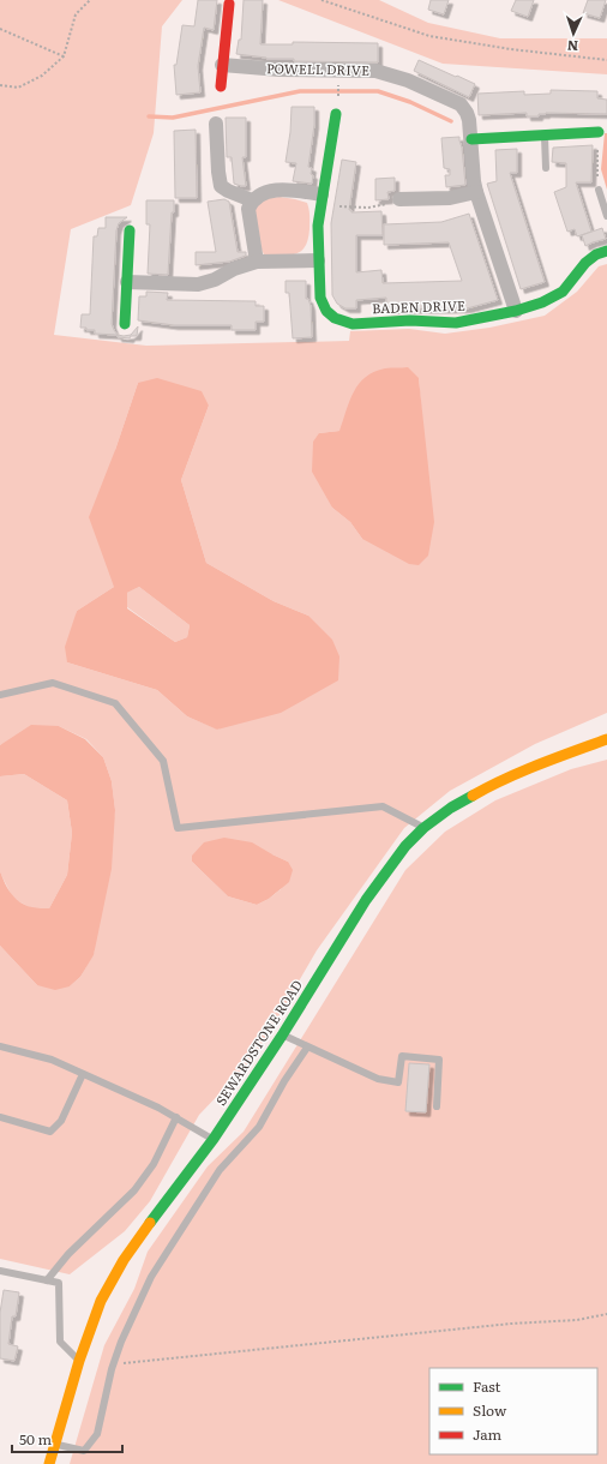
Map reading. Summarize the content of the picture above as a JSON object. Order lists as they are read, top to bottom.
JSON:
{
  "streets": {
    "main road": ["BADEN DRIVE", "SEWARDSTONE ROAD"],
    "street": ["POWELL DRIVE"]
  },
  "crossings": [
    ["POWELL DRIVE", "BADEN DRIVE"]
  ],
  "legend": ["Fast", "Slow", "Jam"],
  "scale_bar": "50 m",
  "north": "bottom"
}
